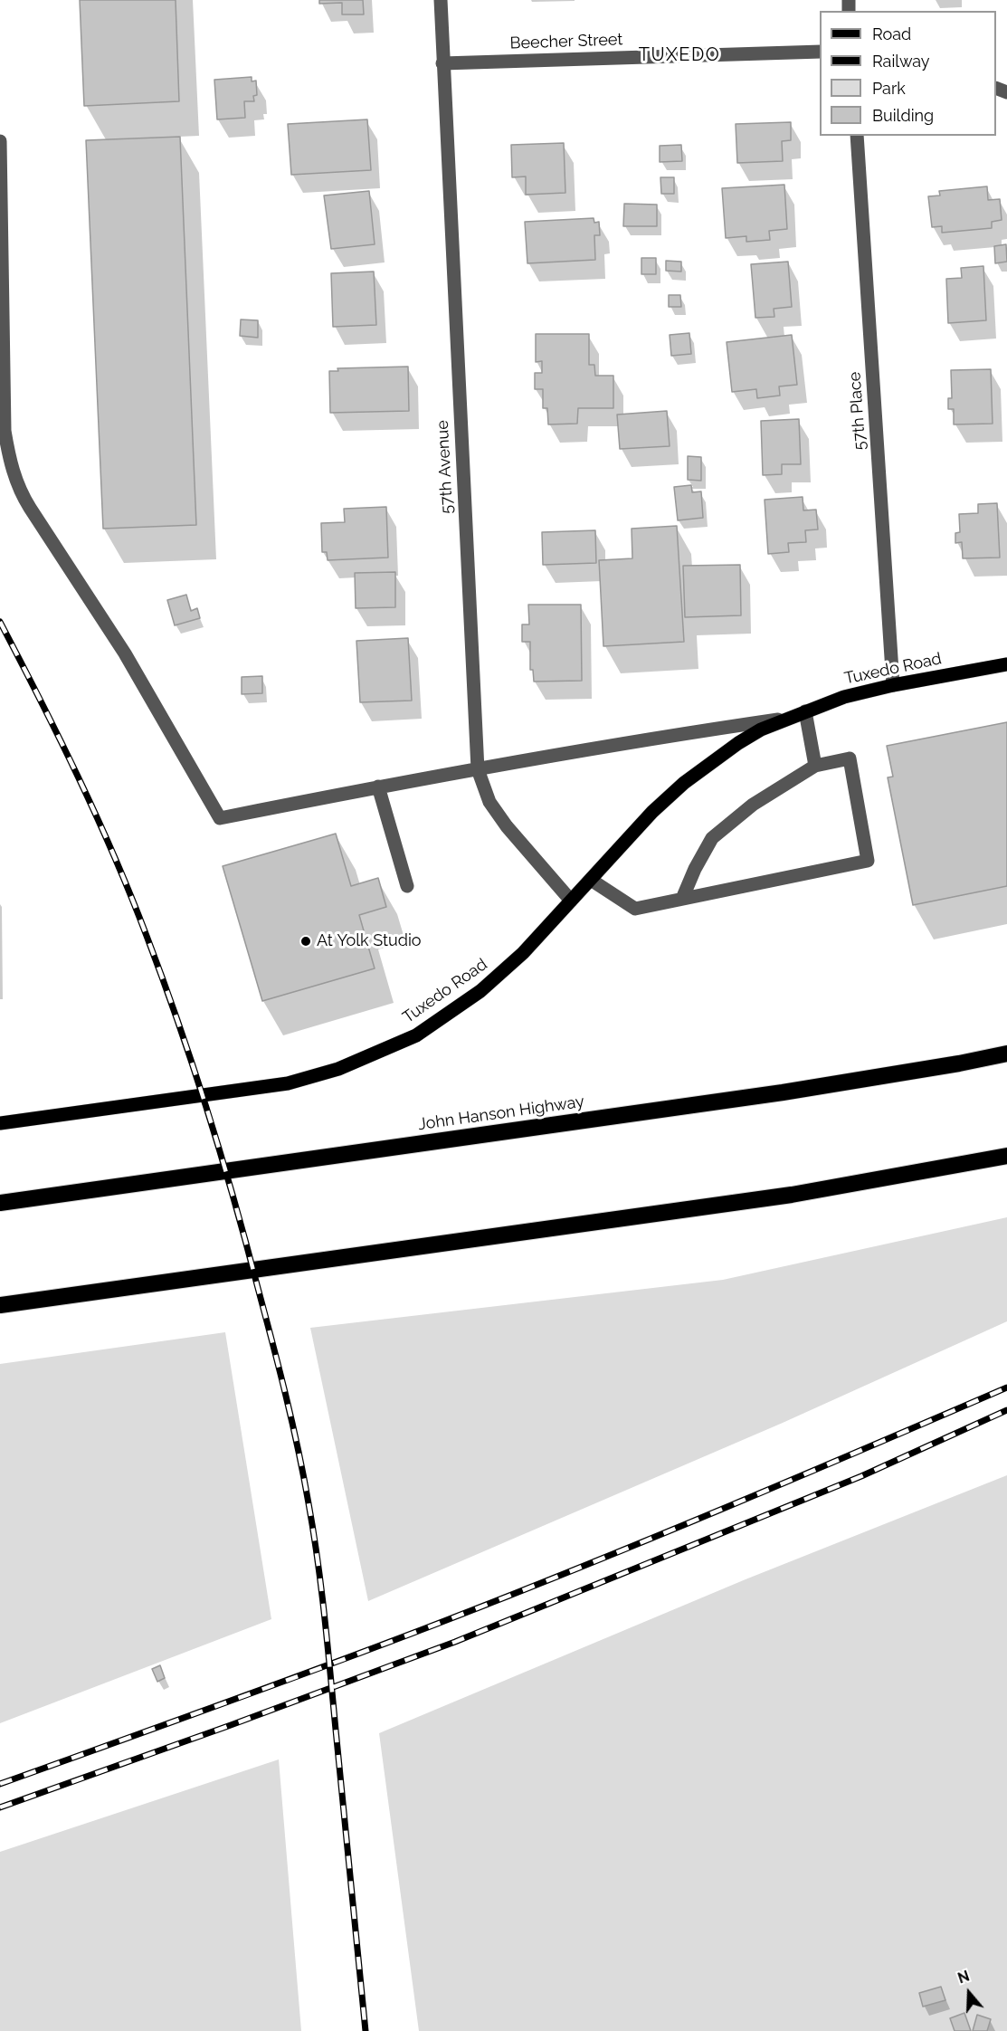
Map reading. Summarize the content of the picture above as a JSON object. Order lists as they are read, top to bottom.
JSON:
{
  "streets": {
    "highway": ["John Hanson Highway"],
    "main road": ["Tuxedo Road"],
    "street": ["Beecher Street", "57th Place", "57th Avenue"]
  },
  "crossings": [
    ["Beecher Street", "57th Avenue"],
    ["57th Place", "Tuxedo Road"],
    ["57th Avenue", "Tuxedo Road"]
  ],
  "districts": ["TUXEDO"],
  "places": ["At Yolk Studio"],
  "legend": [
    "Road",
    "Railway",
    "Park",
    "Building"
  ],
  "north": "top"
}
